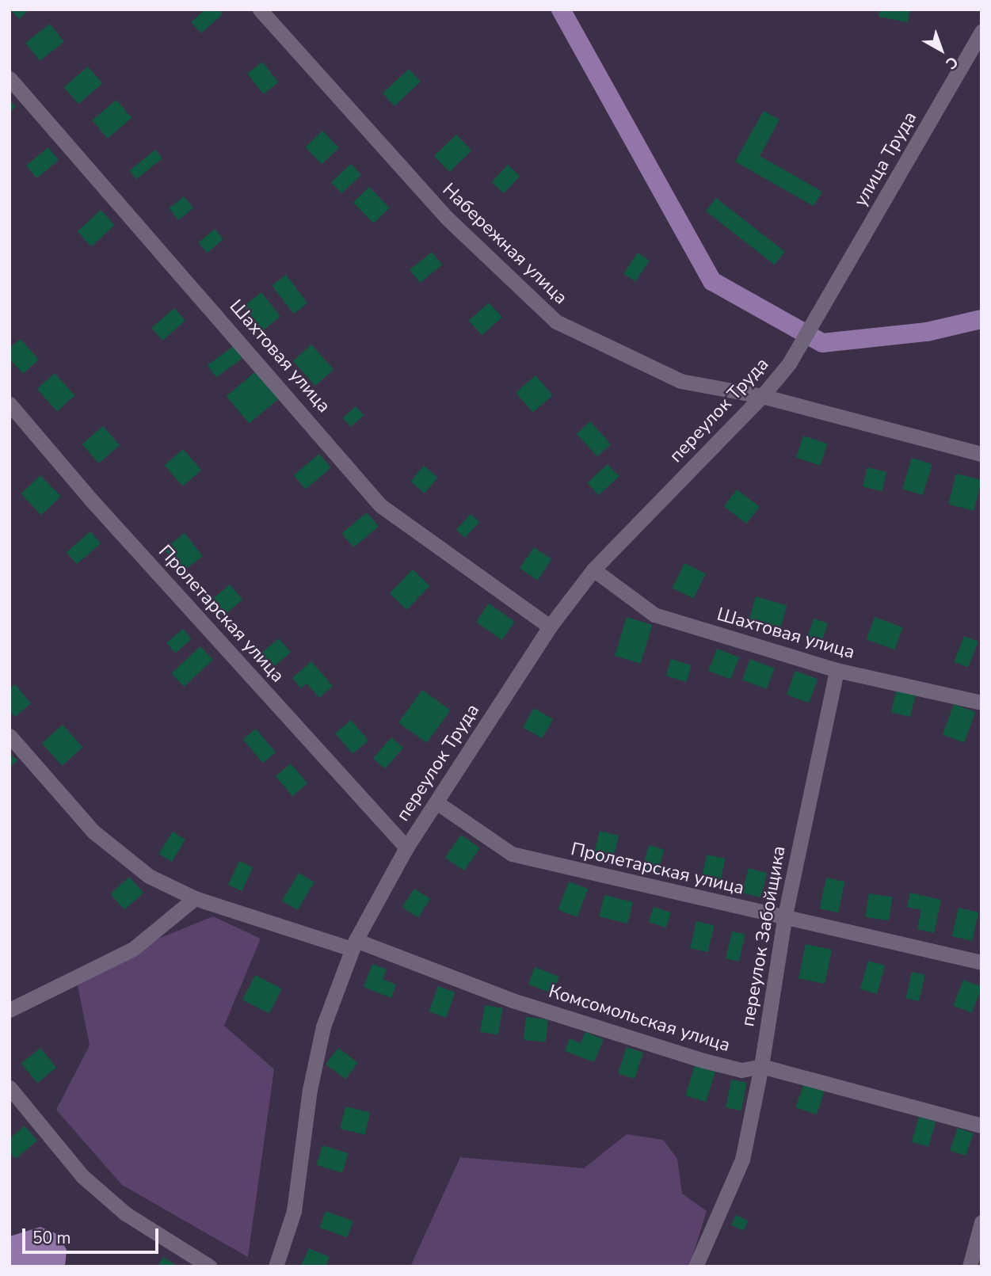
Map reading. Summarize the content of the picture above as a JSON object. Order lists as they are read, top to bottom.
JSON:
{
  "streets": {
    "street": [
      "улица Труда",
      "Набережная улица",
      "Шахтовая улица",
      "переулок Труда",
      "Пролетарская улица",
      "переулок Забойщика",
      "Комсомольская улица"
    ]
  },
  "crossings": [
    ["улица Труда", "переулок Труда"],
    ["Набережная улица", "переулок Труда"],
    ["Шахтовая улица", "переулок Труда"],
    ["Шахтовая улица", "переулок Забойщика"],
    ["переулок Труда", "Пролетарская улица"],
    ["переулок Труда", "Комсомольская улица"],
    ["Пролетарская улица", "переулок Забойщика"],
    ["переулок Забойщика", "Комсомольская улица"]
  ],
  "scale_bar": "50 m",
  "north": "bottom right"
}
